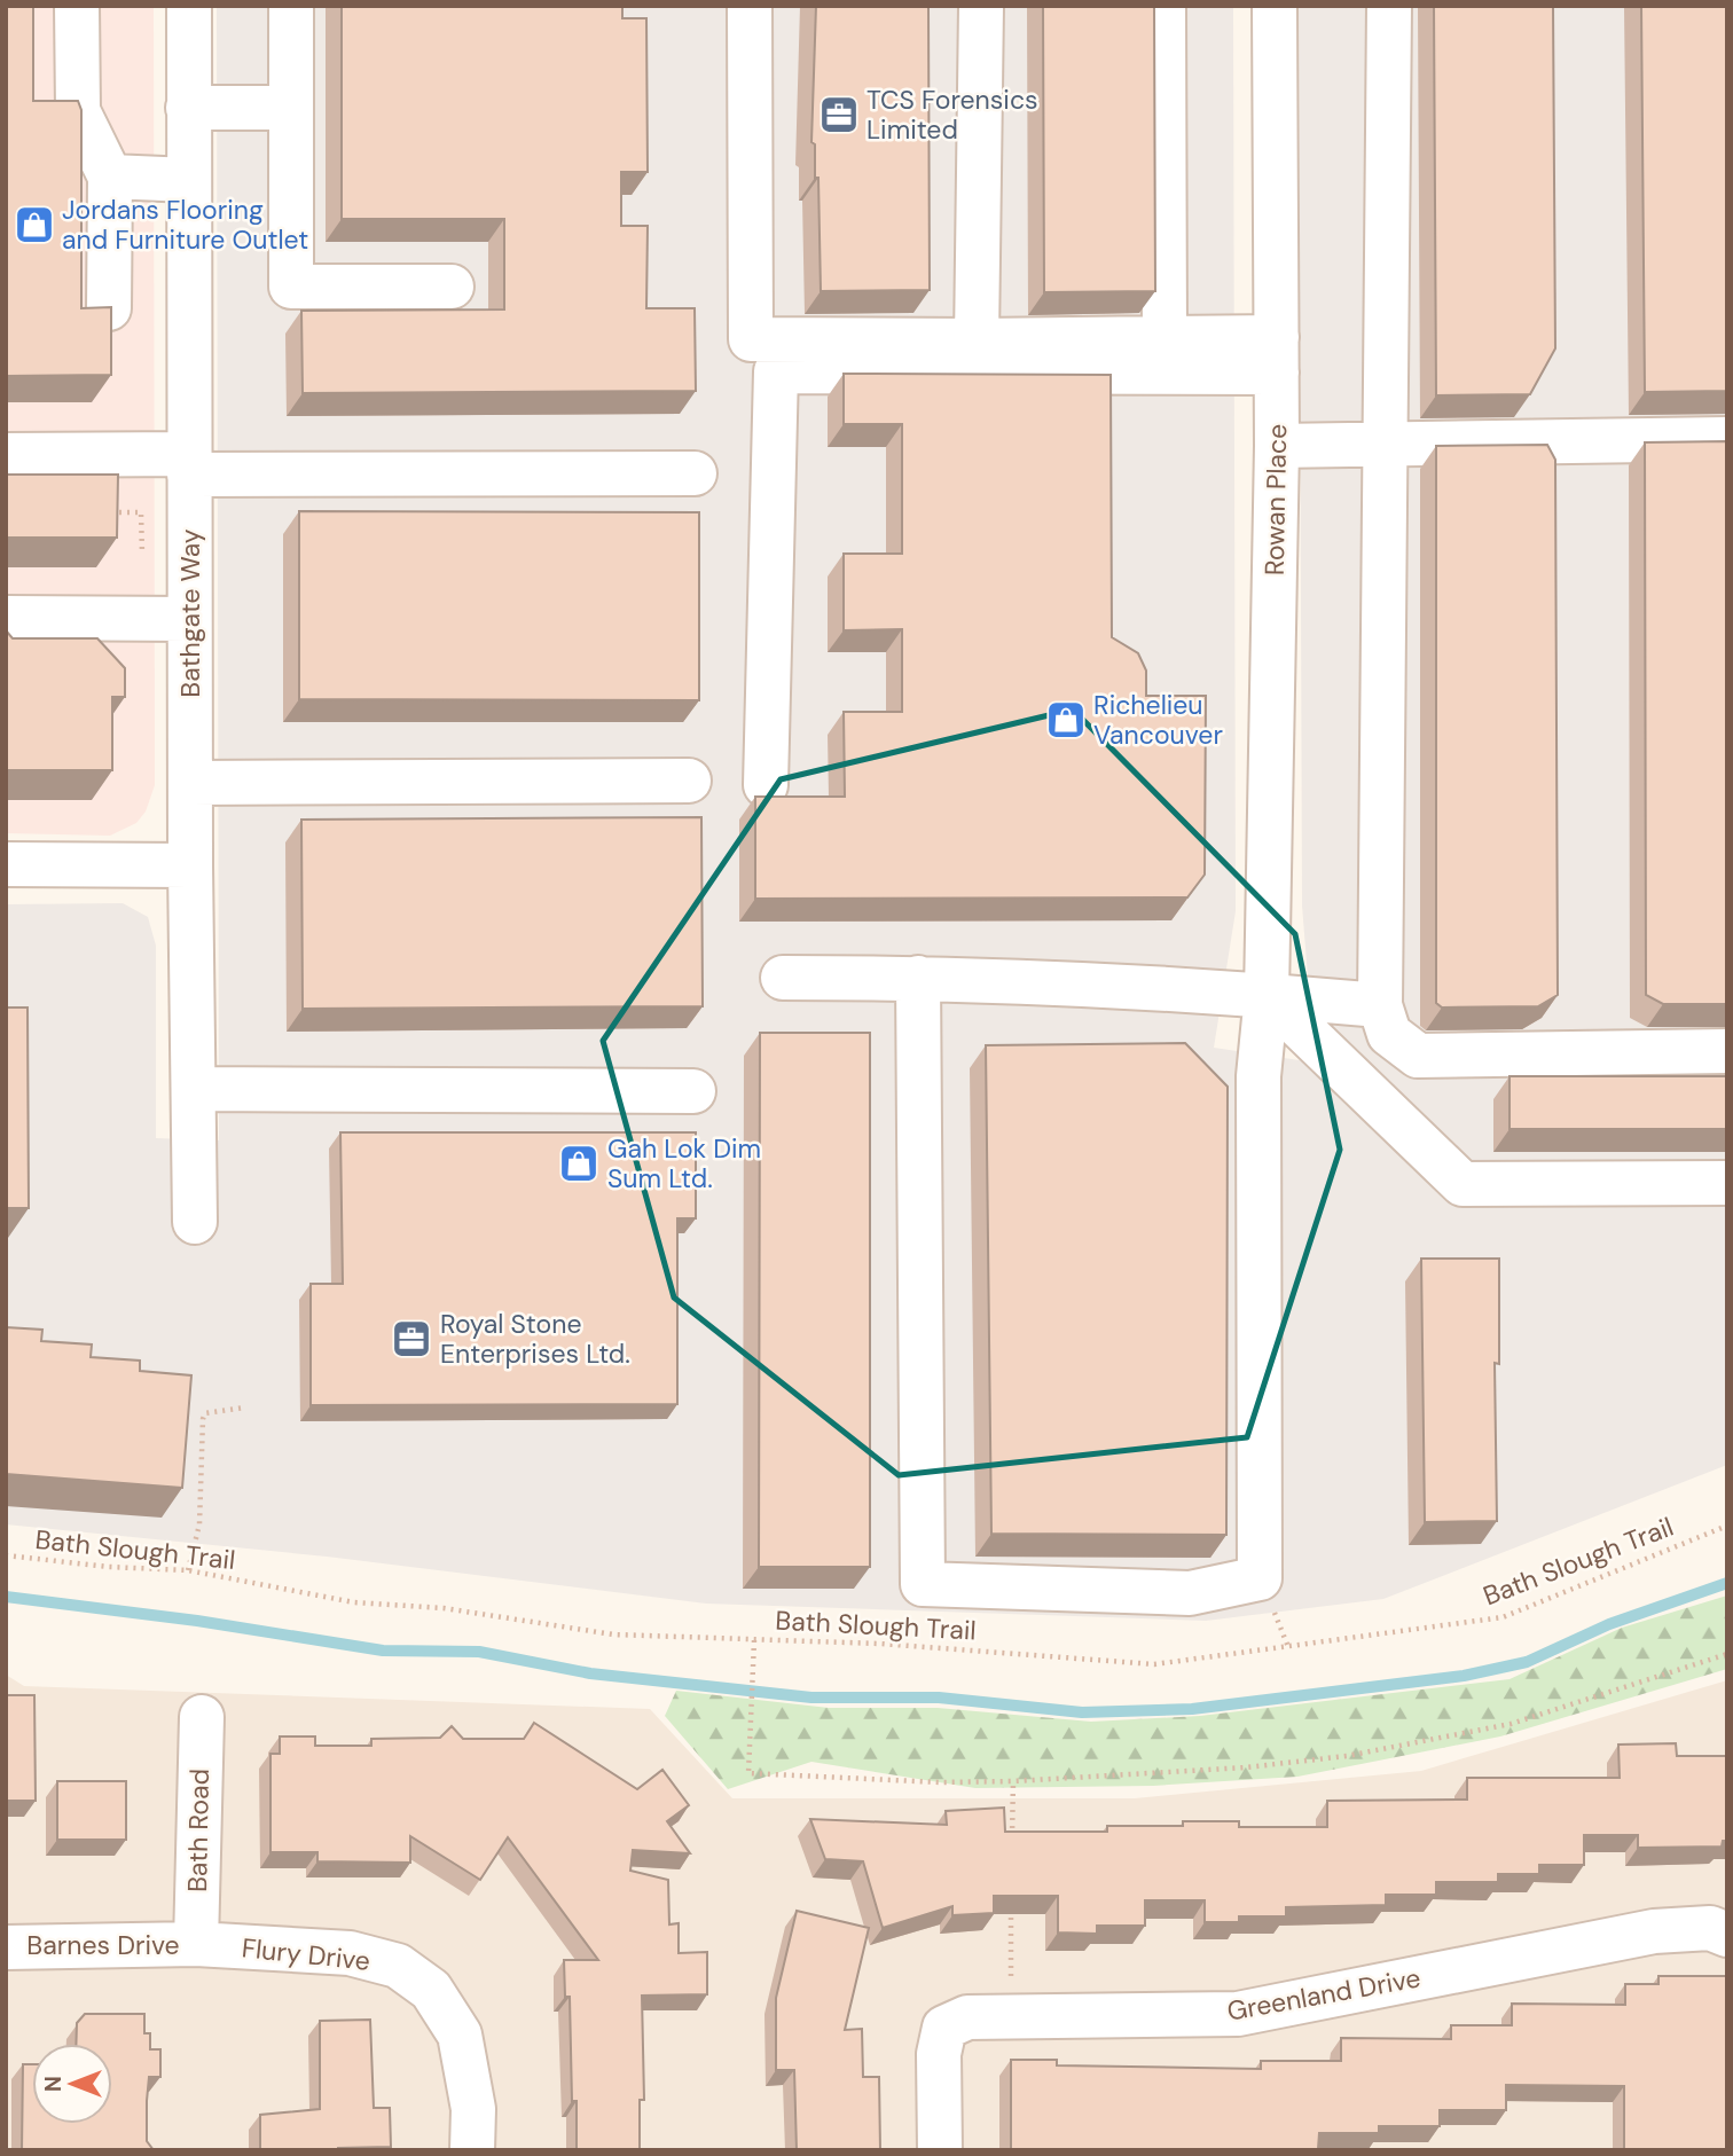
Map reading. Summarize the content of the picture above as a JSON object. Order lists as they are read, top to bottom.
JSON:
{
  "streets": {
    "street": [
      "Rowan Place",
      "Bathgate Way",
      "Bath Road",
      "Barnes Drive",
      "Flury Drive",
      "Greenland Drive"
    ],
    "path": ["Bath Slough Trail"]
  },
  "crossings": [
    ["Bath Road", "Barnes Drive"],
    ["Bath Road", "Flury Drive"],
    ["Barnes Drive", "Flury Drive"]
  ],
  "places": {
    "office": ["TCS Forensics Limited", "Royal Stone Enterprises Ltd."],
    "shop": ["Jordans Flooring and Furniture Outlet", "Richelieu Vancouver", "Gah Lok Dim Sum Ltd."]
  },
  "north": "left"
}
